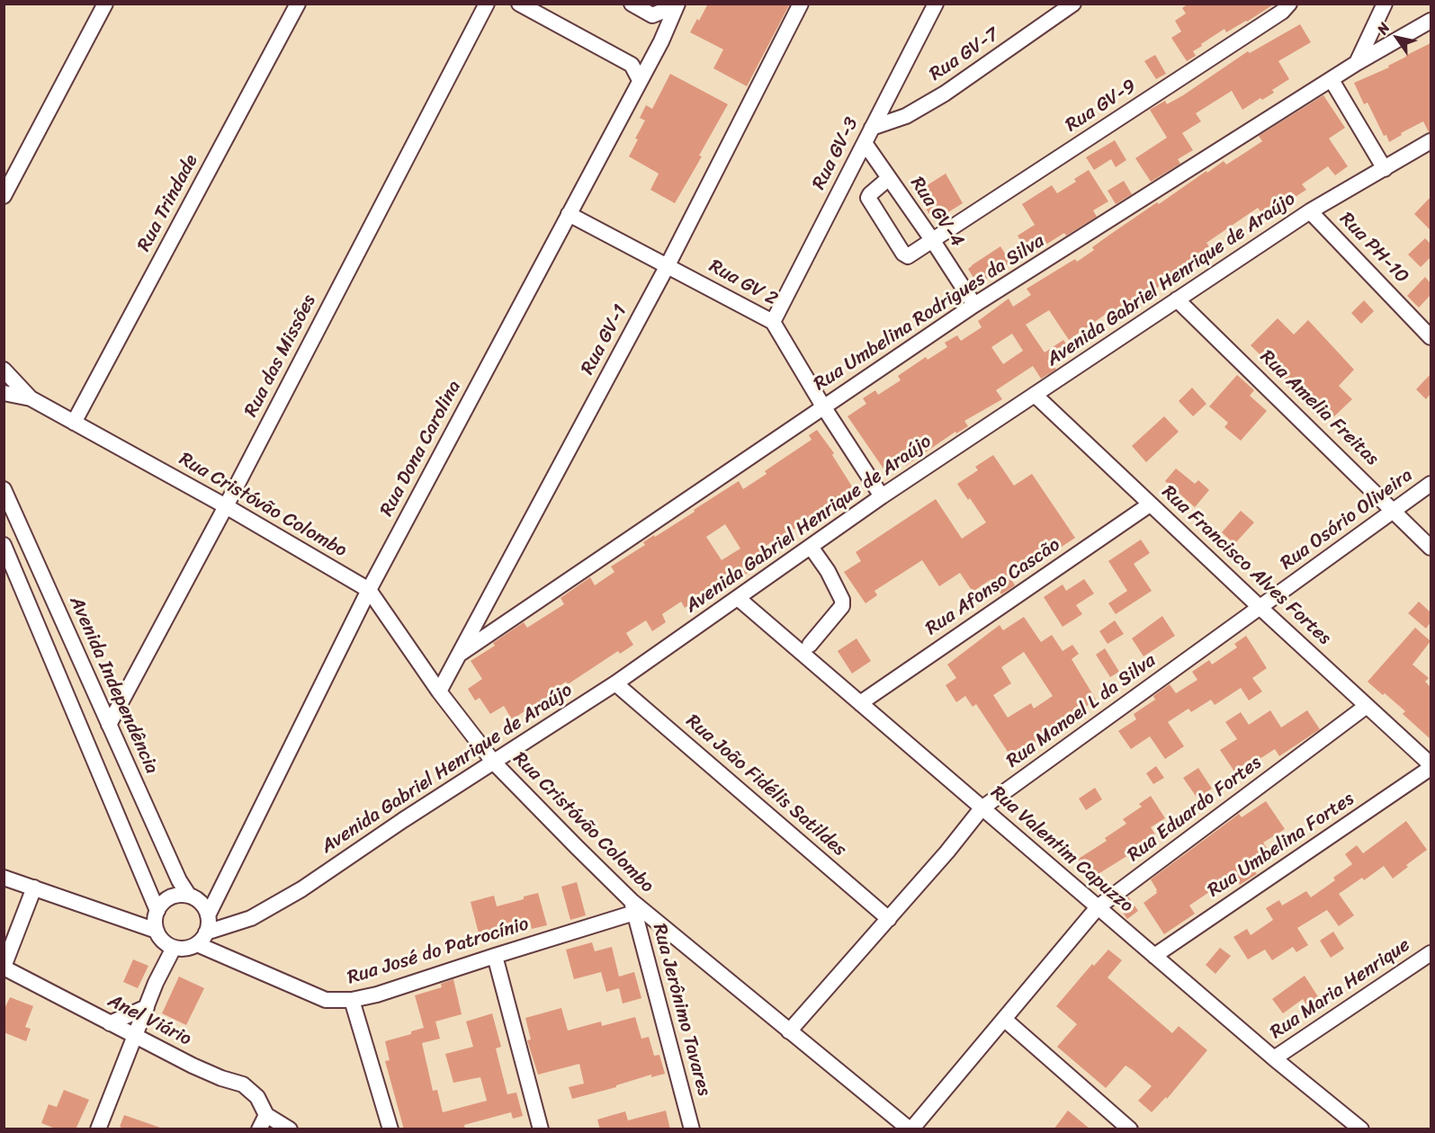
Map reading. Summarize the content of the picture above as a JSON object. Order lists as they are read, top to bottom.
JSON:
{
  "streets": {
    "street": [
      "Rua GV-7",
      "Rua GV-9",
      "Rua GV-3",
      "Rua Trindade",
      "Rua GV-4",
      "Rua PH-10",
      "Avenida Gabriel Henrique de Araújo",
      "Rua GV 2",
      "Rua Umbelina Rodrigues da Silva",
      "Rua GV-1",
      "Rua das Missões",
      "Rua Amelia Freitas",
      "Rua Dona Carolina",
      "Rua Cristóvão Colombo",
      "Rua Osório Oliveira",
      "Rua Francisco Alves Fortes",
      "Rua Afonso Cascão",
      "Avenida Independência",
      "Rua Manoel L da Silva",
      "Rua João Fidélis Satildes",
      "Rua Eduardo Fortes",
      "Rua Umbelina Fortes",
      "Rua Valentim Capuzzo",
      "Rua José do Patrocínio",
      "Rua Maria Henrique",
      "Rua Jerônimo Tavares",
      "Anel Viário"
    ]
  },
  "crossings": [
    ["Rua GV-7", "Rua GV-3"],
    ["Rua GV-9", "Rua GV-4"],
    ["Rua GV-3", "Rua GV-4"],
    ["Rua GV-3", "Rua GV 2"],
    ["Rua Trindade", "Rua Cristóvão Colombo"],
    ["Rua GV-4", "Rua Umbelina Rodrigues da Silva"],
    ["Rua PH-10", "Avenida Gabriel Henrique de Araújo"],
    ["Avenida Gabriel Henrique de Araújo", "Rua GV 2"],
    ["Avenida Gabriel Henrique de Araújo", "Rua Amelia Freitas"],
    ["Avenida Gabriel Henrique de Araújo", "Rua Dona Carolina"],
    ["Avenida Gabriel Henrique de Araújo", "Rua Cristóvão Colombo"],
    ["Avenida Gabriel Henrique de Araújo", "Rua Francisco Alves Fortes"],
    ["Avenida Gabriel Henrique de Araújo", "Avenida Independência"],
    ["Avenida Gabriel Henrique de Araújo", "Rua João Fidélis Satildes"],
    ["Avenida Gabriel Henrique de Araújo", "Rua Valentim Capuzzo"],
    ["Avenida Gabriel Henrique de Araújo", "Rua José do Patrocínio"],
    ["Rua GV 2", "Rua Umbelina Rodrigues da Silva"],
    ["Rua GV 2", "Rua GV-1"],
    ["Rua GV 2", "Rua Dona Carolina"],
    ["Rua Umbelina Rodrigues da Silva", "Rua GV-1"],
    ["Rua GV-1", "Rua Cristóvão Colombo"],
    ["Rua das Missões", "Rua Cristóvão Colombo"],
    ["Rua das Missões", "Avenida Independência"],
    ["Rua Amelia Freitas", "Rua Osório Oliveira"],
    ["Rua Dona Carolina", "Rua Cristóvão Colombo"],
    ["Rua Dona Carolina", "Avenida Independência"],
    ["Rua Dona Carolina", "Rua José do Patrocínio"],
    ["Rua Cristóvão Colombo", "Rua Manoel L da Silva"],
    ["Rua Cristóvão Colombo", "Rua Eduardo Fortes"],
    ["Rua Cristóvão Colombo", "Rua José do Patrocínio"],
    ["Rua Cristóvão Colombo", "Rua Jerônimo Tavares"],
    ["Rua Osório Oliveira", "Rua Francisco Alves Fortes"],
    ["Rua Osório Oliveira", "Rua Manoel L da Silva"],
    ["Rua Francisco Alves Fortes", "Rua Afonso Cascão"],
    ["Rua Francisco Alves Fortes", "Rua Manoel L da Silva"],
    ["Rua Francisco Alves Fortes", "Rua Eduardo Fortes"],
    ["Rua Francisco Alves Fortes", "Rua Umbelina Fortes"],
    ["Rua Afonso Cascão", "Rua Valentim Capuzzo"],
    ["Avenida Independência", "Rua José do Patrocínio"],
    ["Rua Manoel L da Silva", "Rua João Fidélis Satildes"],
    ["Rua Manoel L da Silva", "Rua Valentim Capuzzo"],
    ["Rua Eduardo Fortes", "Rua Valentim Capuzzo"],
    ["Rua Umbelina Fortes", "Rua Valentim Capuzzo"],
    ["Rua Valentim Capuzzo", "Rua Maria Henrique"],
    ["Rua José do Patrocínio", "Rua Jerônimo Tavares"]
  ],
  "north": "top left"
}
